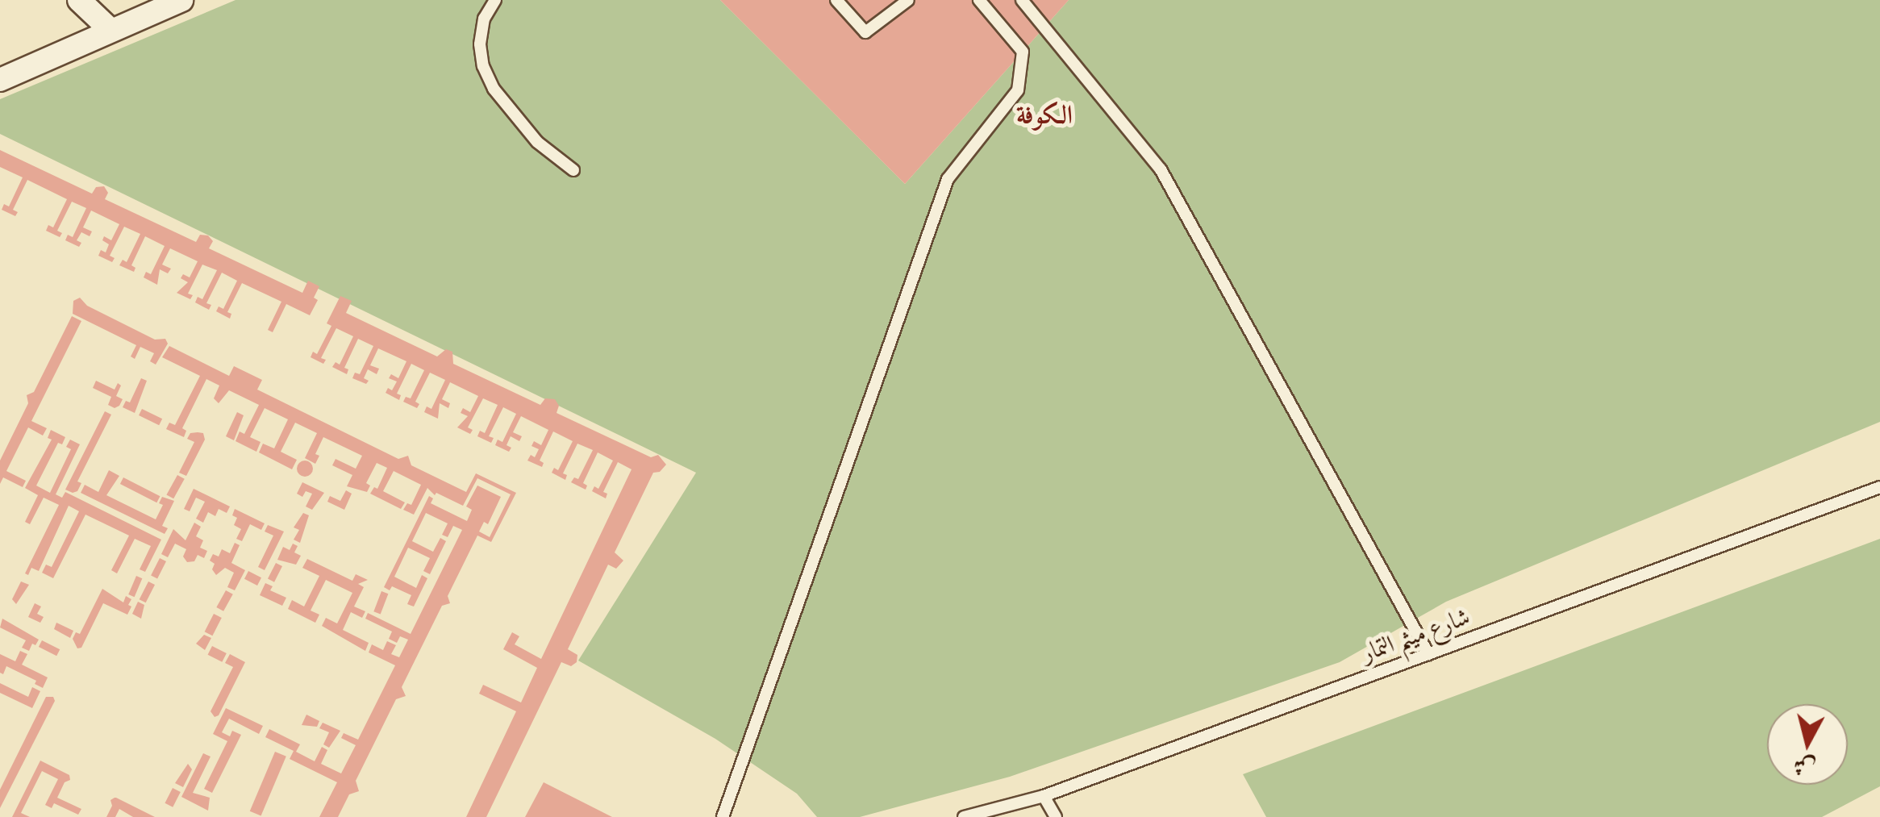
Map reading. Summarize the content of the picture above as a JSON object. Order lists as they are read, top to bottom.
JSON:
{
  "streets": {
    "lane": ["شارع ميثم التمار"]
  },
  "districts": ["الكوفة"],
  "north": "bottom"
}
